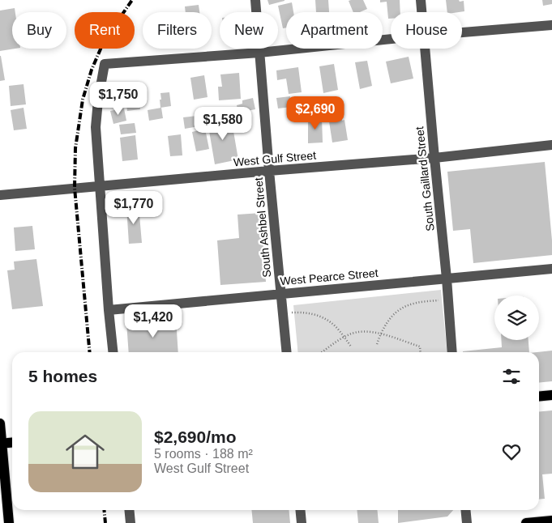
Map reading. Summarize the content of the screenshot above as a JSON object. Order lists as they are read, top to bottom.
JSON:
{
  "streets": {
    "street": [
      "West Gulf Street",
      "South Gaillard Street",
      "South Ashbel Street",
      "West Pearce Street"
    ]
  },
  "crossings": [
    ["West Gulf Street", "South Gaillard Street"],
    ["West Gulf Street", "South Ashbel Street"],
    ["South Gaillard Street", "West Pearce Street"],
    ["South Ashbel Street", "West Pearce Street"]
  ],
  "page": {
    "chip": [
      "Buy",
      "Rent",
      "Filters",
      "New",
      "Apartment",
      "House"
    ],
    "price": [
      "$1,750",
      "$2,690",
      "$1,580",
      "$1,770",
      "$1,420"
    ],
    "heading": "5 homes",
    "list": [
      {
        "name": "$2,690/mo",
        "note": "5 rooms · 188 m² · West Gulf Street"
      }
    ]
  }
}
